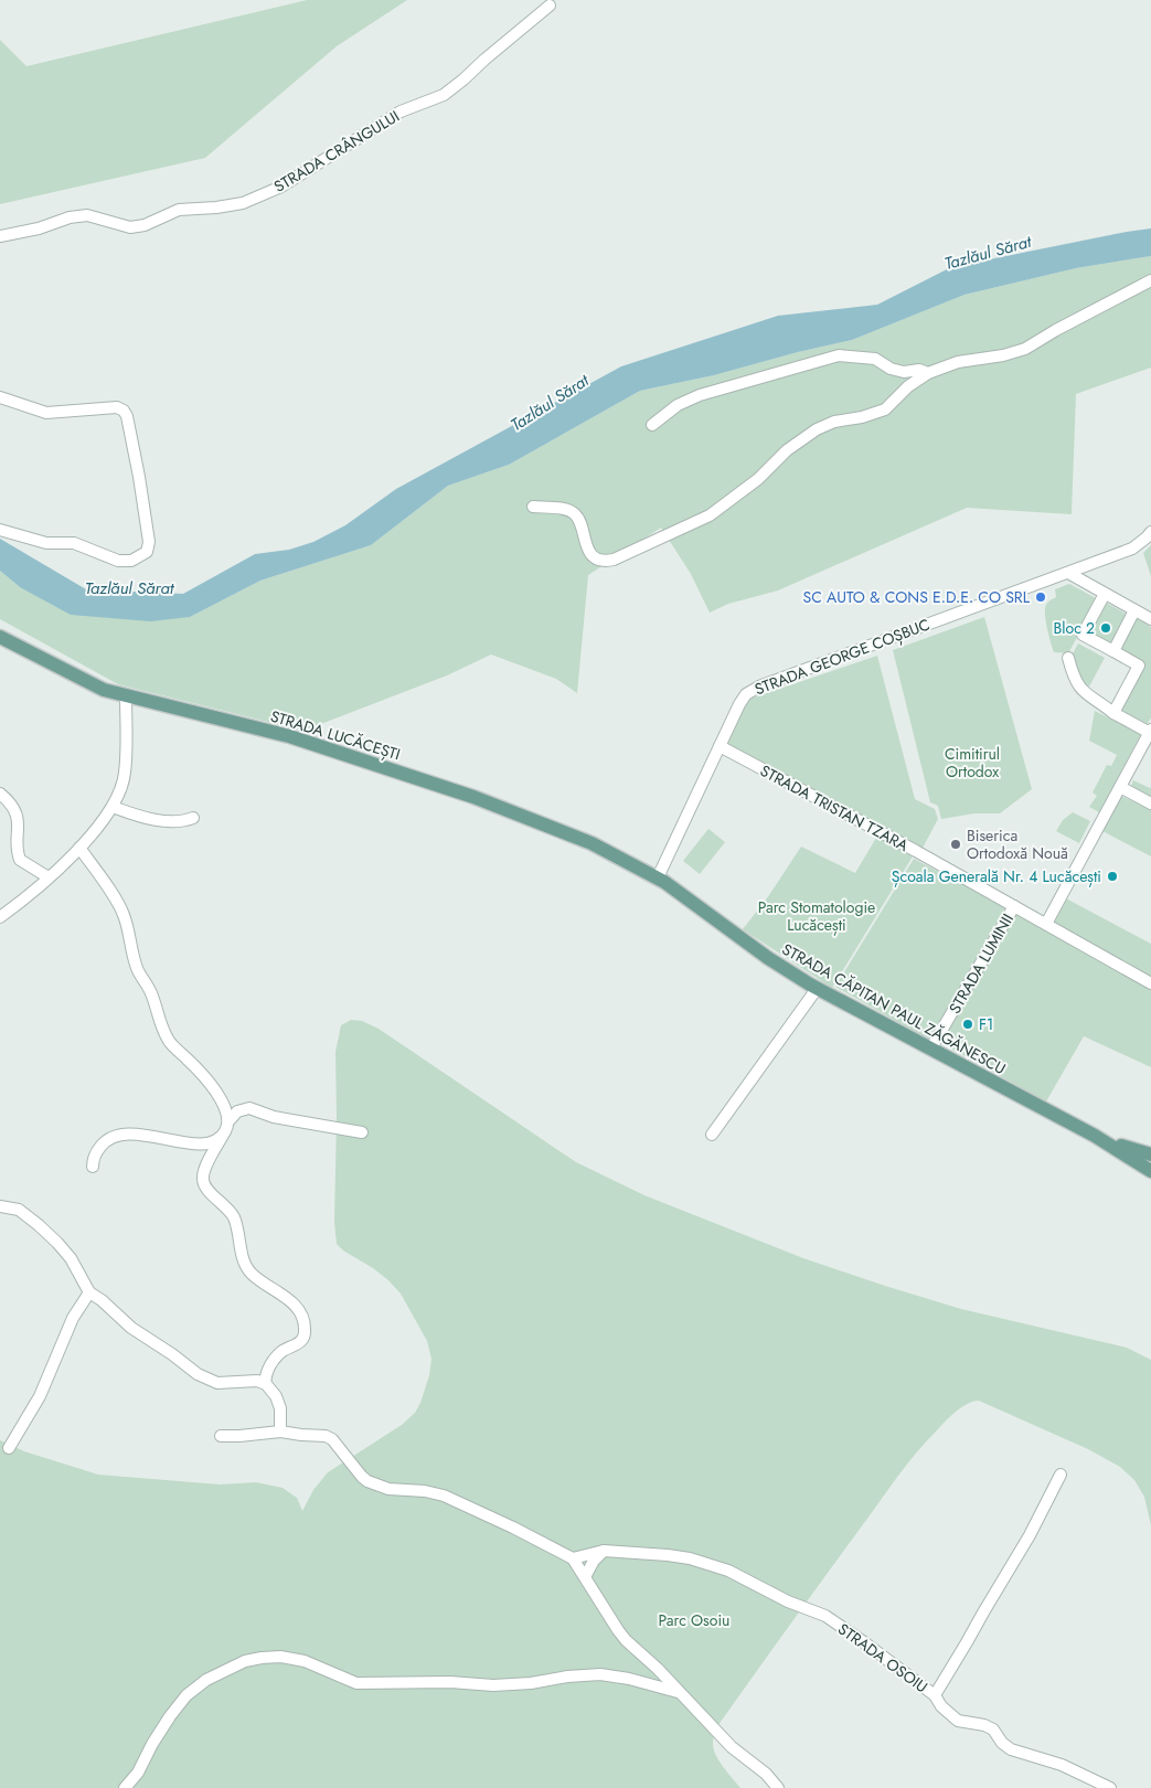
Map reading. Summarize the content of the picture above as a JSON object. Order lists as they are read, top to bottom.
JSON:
{
  "streets": {
    "main road": ["STRADA LUCĂCEȘTI", "STRADA CĂPITAN PAUL ZĂGĂNESCU"],
    "street": [
      "STRADA CRÂNGULUI",
      "STRADA GEORGE COȘBUC",
      "STRADA TRISTAN TZARA",
      "STRADA LUMINII",
      "STRADA OSOIU"
    ]
  },
  "crossings": [
    ["STRADA GEORGE COȘBUC", "STRADA LUCĂCEȘTI"],
    ["STRADA GEORGE COȘBUC", "STRADA TRISTAN TZARA"],
    ["STRADA GEORGE COȘBUC", "STRADA CĂPITAN PAUL ZĂGĂNESCU"],
    ["STRADA LUCĂCEȘTI", "STRADA CĂPITAN PAUL ZĂGĂNESCU"],
    ["STRADA TRISTAN TZARA", "STRADA LUMINII"],
    ["STRADA LUMINII", "STRADA CĂPITAN PAUL ZĂGĂNESCU"]
  ],
  "water": ["Tazlăul Sărat"],
  "parks": ["Cimitirul Ortodox", "Parc Stomatologie Lucăcești", "Parc Osoiu"],
  "places": [
    "SC AUTO & CONS E.D.E. CO SRL",
    "Bloc 2",
    "Biserica Ortodoxă Nouă",
    "Școala Generală Nr. 4 Lucăcești",
    "F1"
  ]
}
